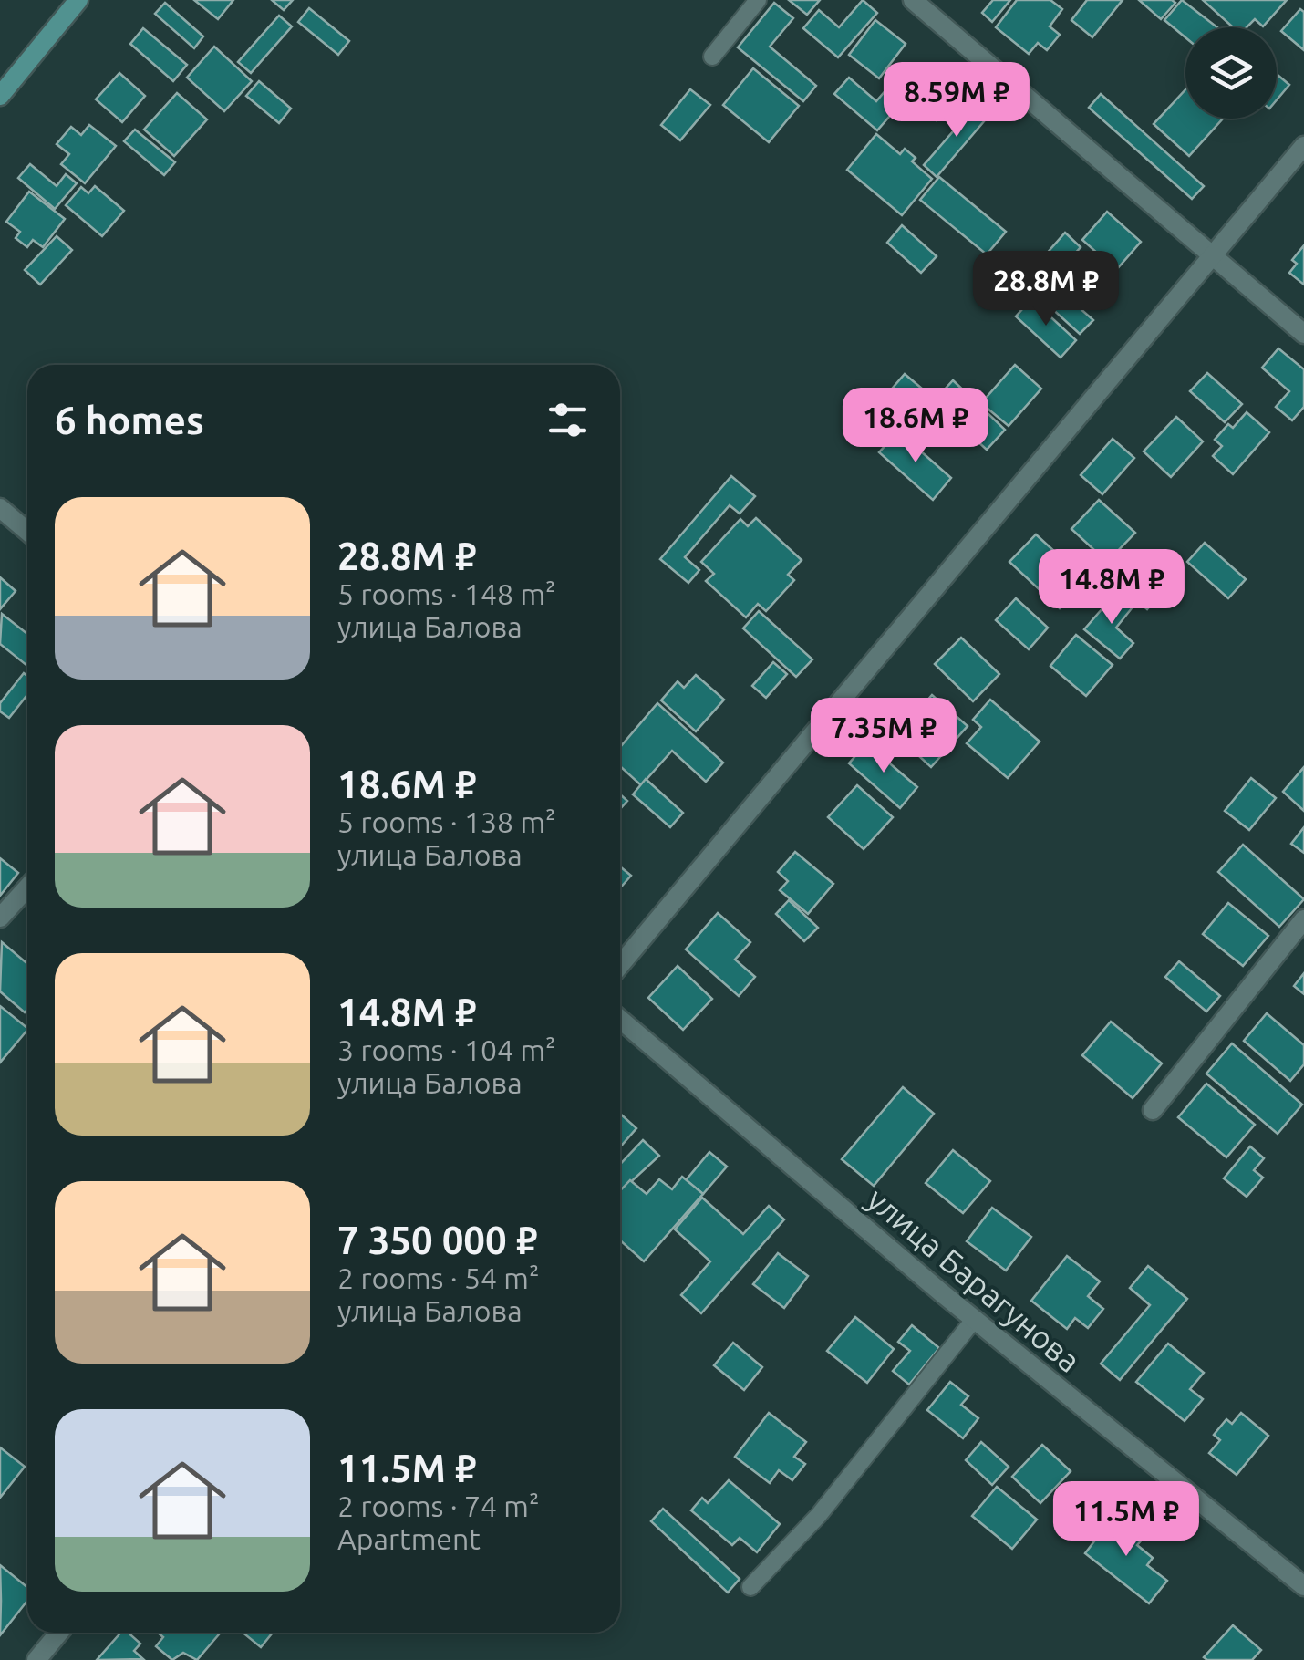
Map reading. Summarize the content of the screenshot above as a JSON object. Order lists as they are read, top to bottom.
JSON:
{
  "streets": {
    "street": ["улица Барагунова"]
  },
  "page": {
    "price": [
      "8.59M ₽",
      "28.8M ₽",
      "18.6M ₽",
      "14.8M ₽",
      "7.35M ₽",
      "11.5M ₽"
    ],
    "heading": "6 homes",
    "list": [
      {
        "name": "28.8M ₽",
        "note": "5 rooms · 148 m² · улица Балова"
      },
      {
        "name": "18.6M ₽",
        "note": "5 rooms · 138 m² · улица Балова"
      },
      {
        "name": "14.8M ₽",
        "note": "3 rooms · 104 m² · улица Балова"
      },
      {
        "name": "7 350 000 ₽",
        "note": "2 rooms · 54 m² · улица Балова"
      },
      {
        "name": "11.5M ₽",
        "note": "2 rooms · 74 m² · Apartment"
      }
    ]
  }
}
